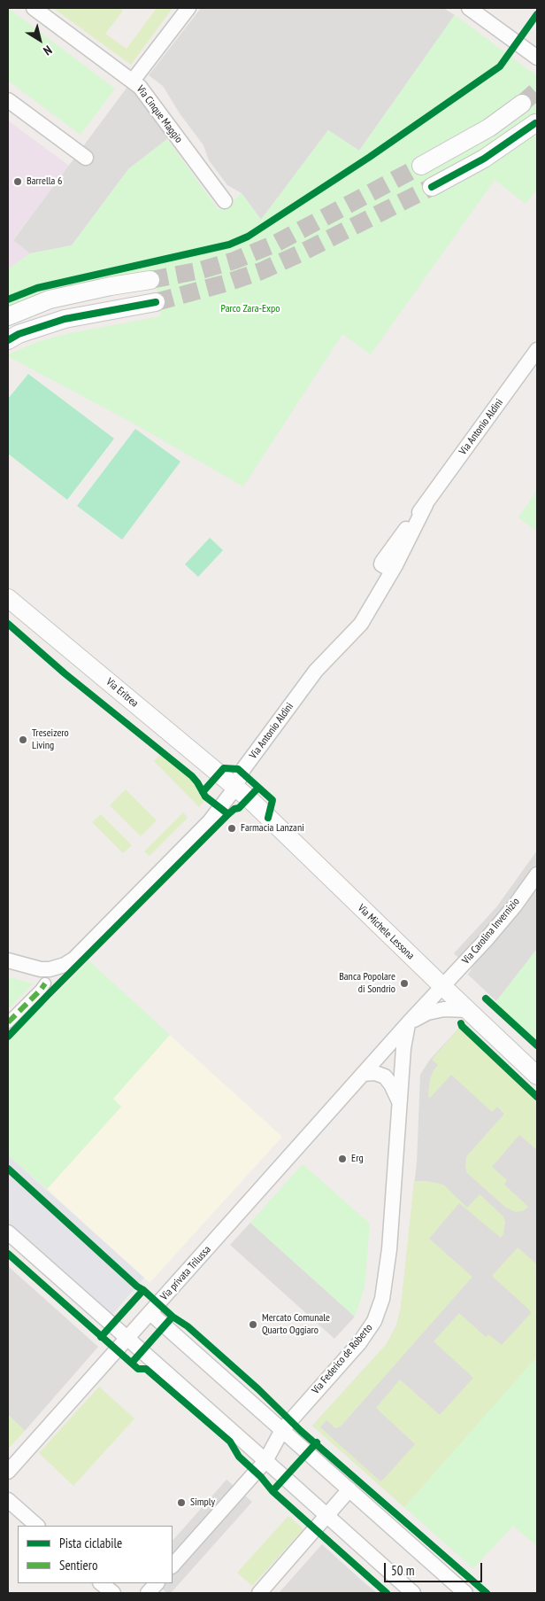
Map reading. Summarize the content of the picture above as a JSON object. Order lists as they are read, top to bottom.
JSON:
{
  "streets": {
    "street": [
      "Via Cinque Maggio",
      "Via Antonio Aldini",
      "Via Eritrea",
      "Via Carolina Invernizio",
      "Via Michele Lessona",
      "Via privata Trilussa",
      "Via Federico de Roberto"
    ]
  },
  "crossings": [
    ["Via Antonio Aldini", "Via Eritrea"],
    ["Via Antonio Aldini", "Via Michele Lessona"],
    ["Via Eritrea", "Via Michele Lessona"],
    ["Via Carolina Invernizio", "Via Michele Lessona"],
    ["Via Carolina Invernizio", "Via Federico de Roberto"],
    ["Via Michele Lessona", "Via Federico de Roberto"],
    ["Via privata Trilussa", "Via Federico de Roberto"]
  ],
  "parks": ["Parco Zara-Expo"],
  "places": [
    "Barrella 6",
    "Treseizero Living",
    "Farmacia Lanzani",
    "Banca Popolare di Sondrio",
    "Erg",
    "Mercato Comunale Quarto Oggiaro",
    "Simply"
  ],
  "legend": ["Pista ciclabile", "Sentiero"],
  "scale_bar": "50 m",
  "north": "bottom right"
}
